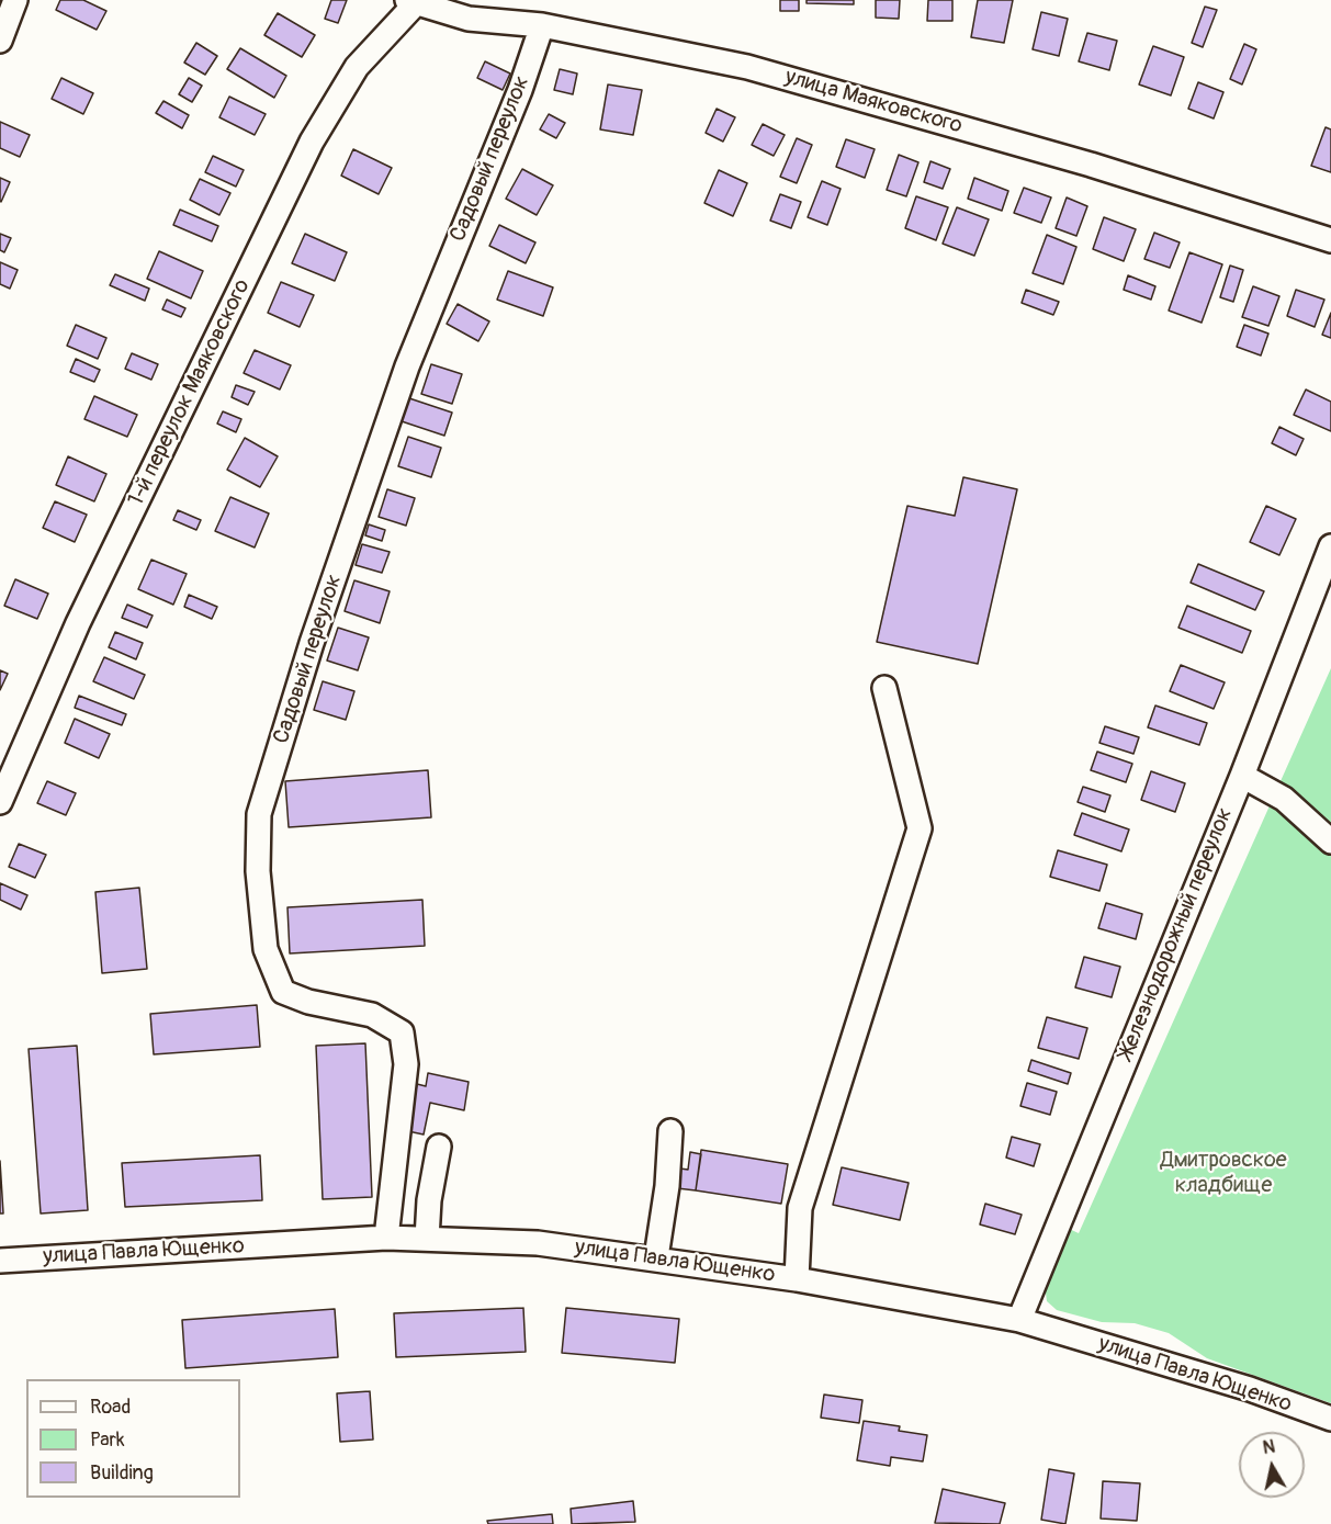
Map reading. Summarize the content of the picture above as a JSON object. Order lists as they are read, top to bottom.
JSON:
{
  "streets": {
    "street": [
      "улица Маяковского",
      "Садовый переулок",
      "1-й переулок Маяковского",
      "Железнодорожный переулок",
      "улица Павла Ющенко"
    ]
  },
  "crossings": [
    ["улица Маяковского", "Садовый переулок"],
    ["улица Маяковского", "1-й переулок Маяковского"],
    ["Садовый переулок", "улица Павла Ющенко"],
    ["Железнодорожный переулок", "улица Павла Ющенко"]
  ],
  "parks": ["Дмитровское кладбище"],
  "legend": ["Road", "Park", "Building"],
  "north": "top"
}
